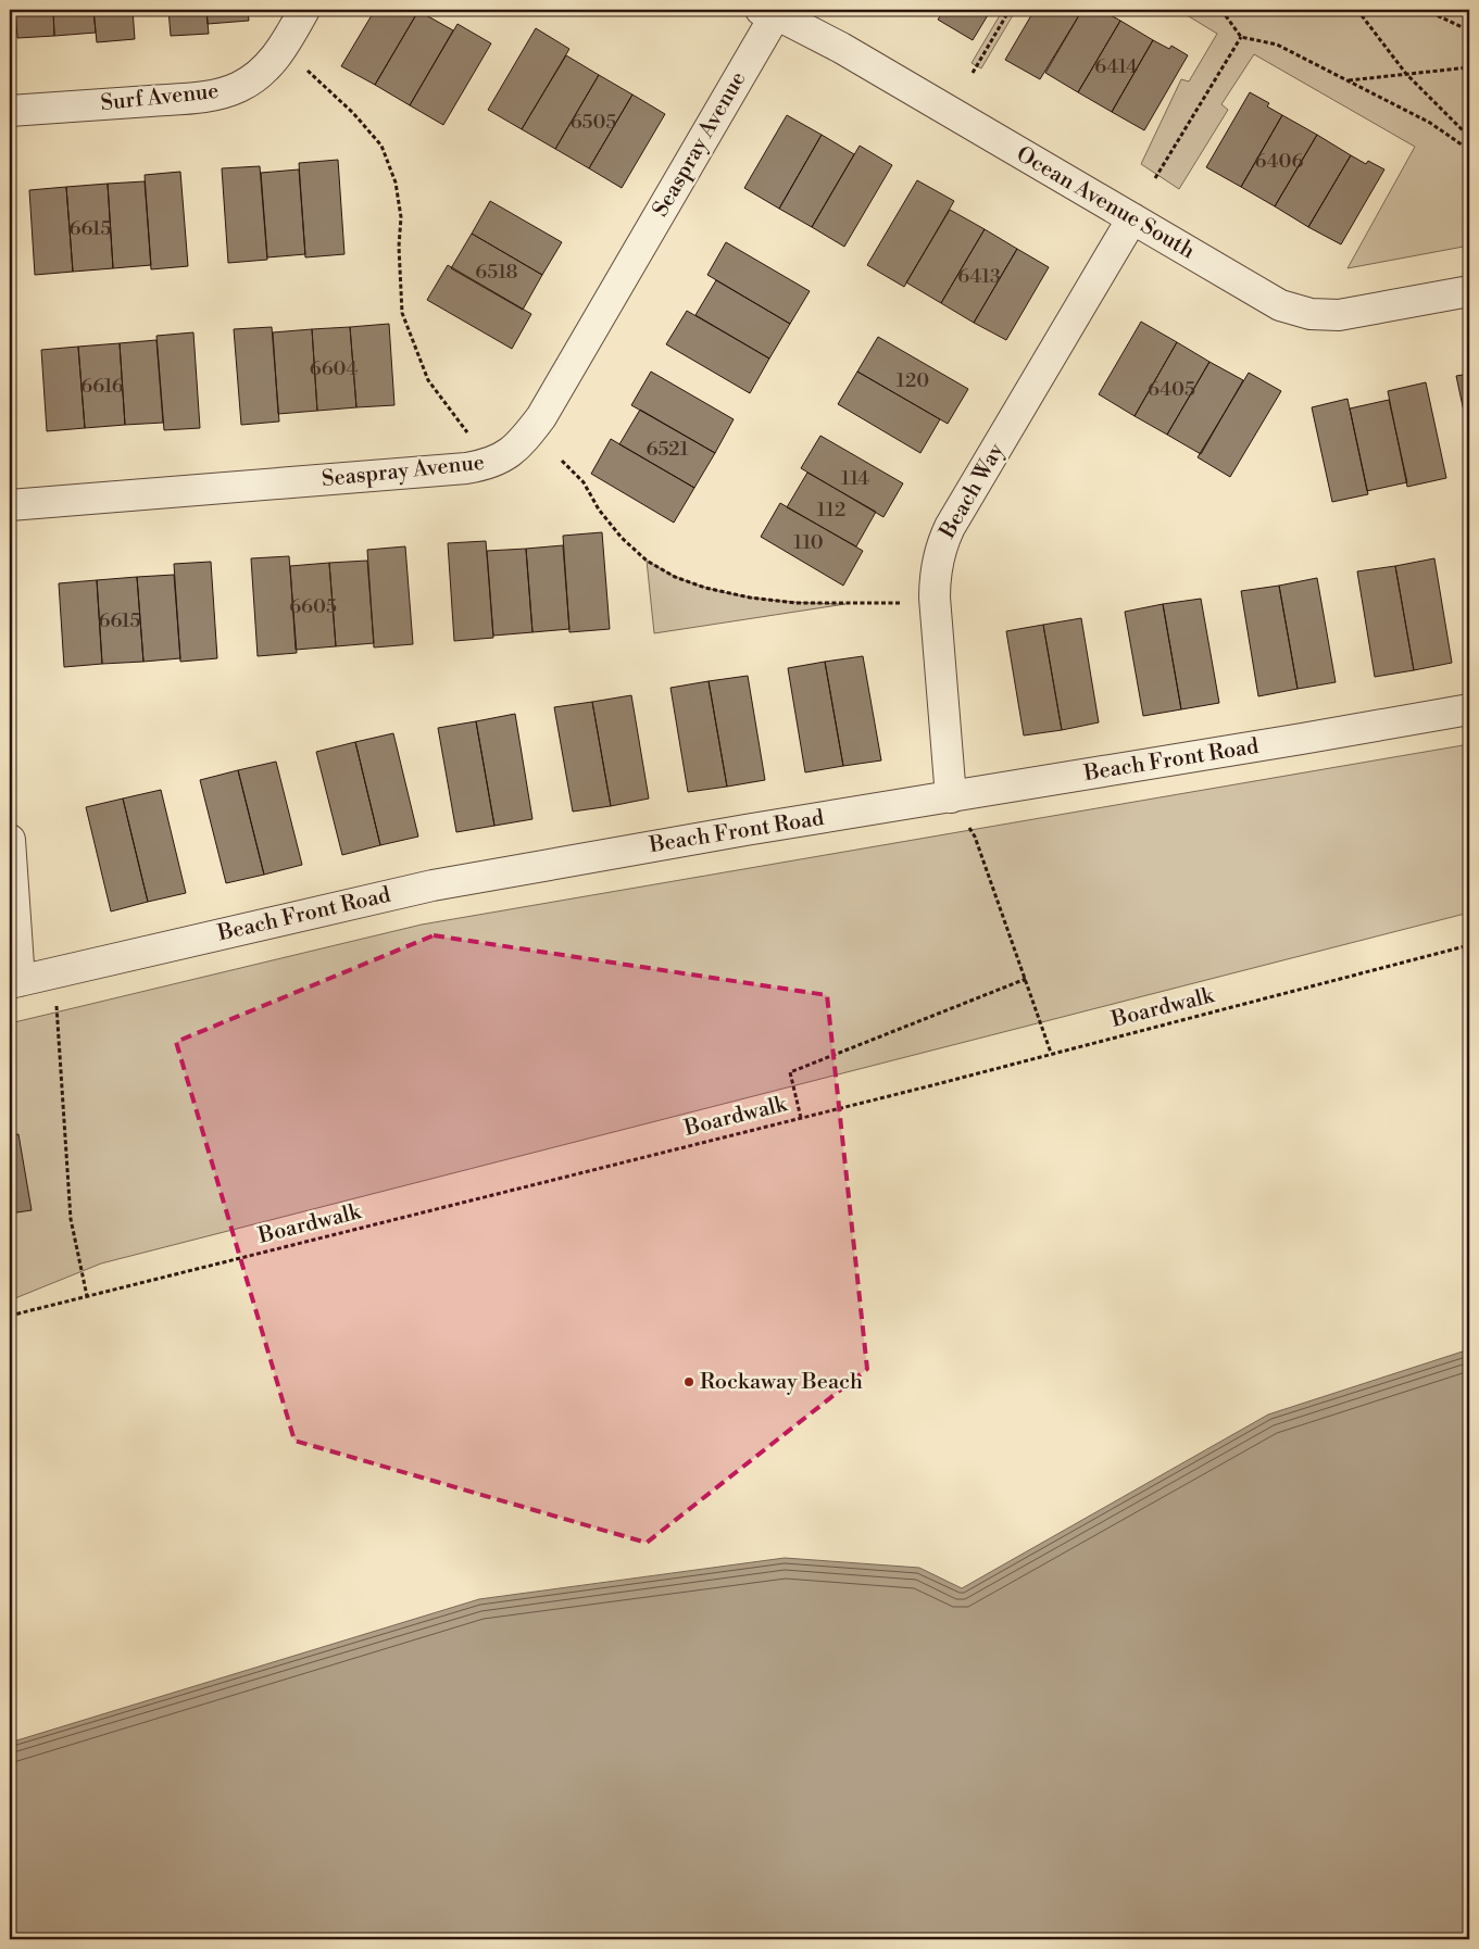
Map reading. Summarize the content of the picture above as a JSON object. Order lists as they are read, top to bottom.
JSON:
{
  "streets": {
    "street": [
      "Surf Avenue",
      "Seaspray Avenue",
      "Ocean Avenue South",
      "Beach Way",
      "Beach Front Road"
    ],
    "path": ["Boardwalk"]
  },
  "crossings": [
    ["Seaspray Avenue", "Ocean Avenue South"],
    ["Ocean Avenue South", "Beach Way"],
    ["Beach Way", "Beach Front Road"]
  ],
  "places": ["Rockaway Beach"],
  "house_numbers": [
    "6414",
    "6505",
    "6406",
    "6615",
    "6518",
    "6413",
    "6604",
    "120",
    "6616",
    "6405",
    "6521",
    "114",
    "112",
    "110",
    "6605",
    "6615"
  ]
}
